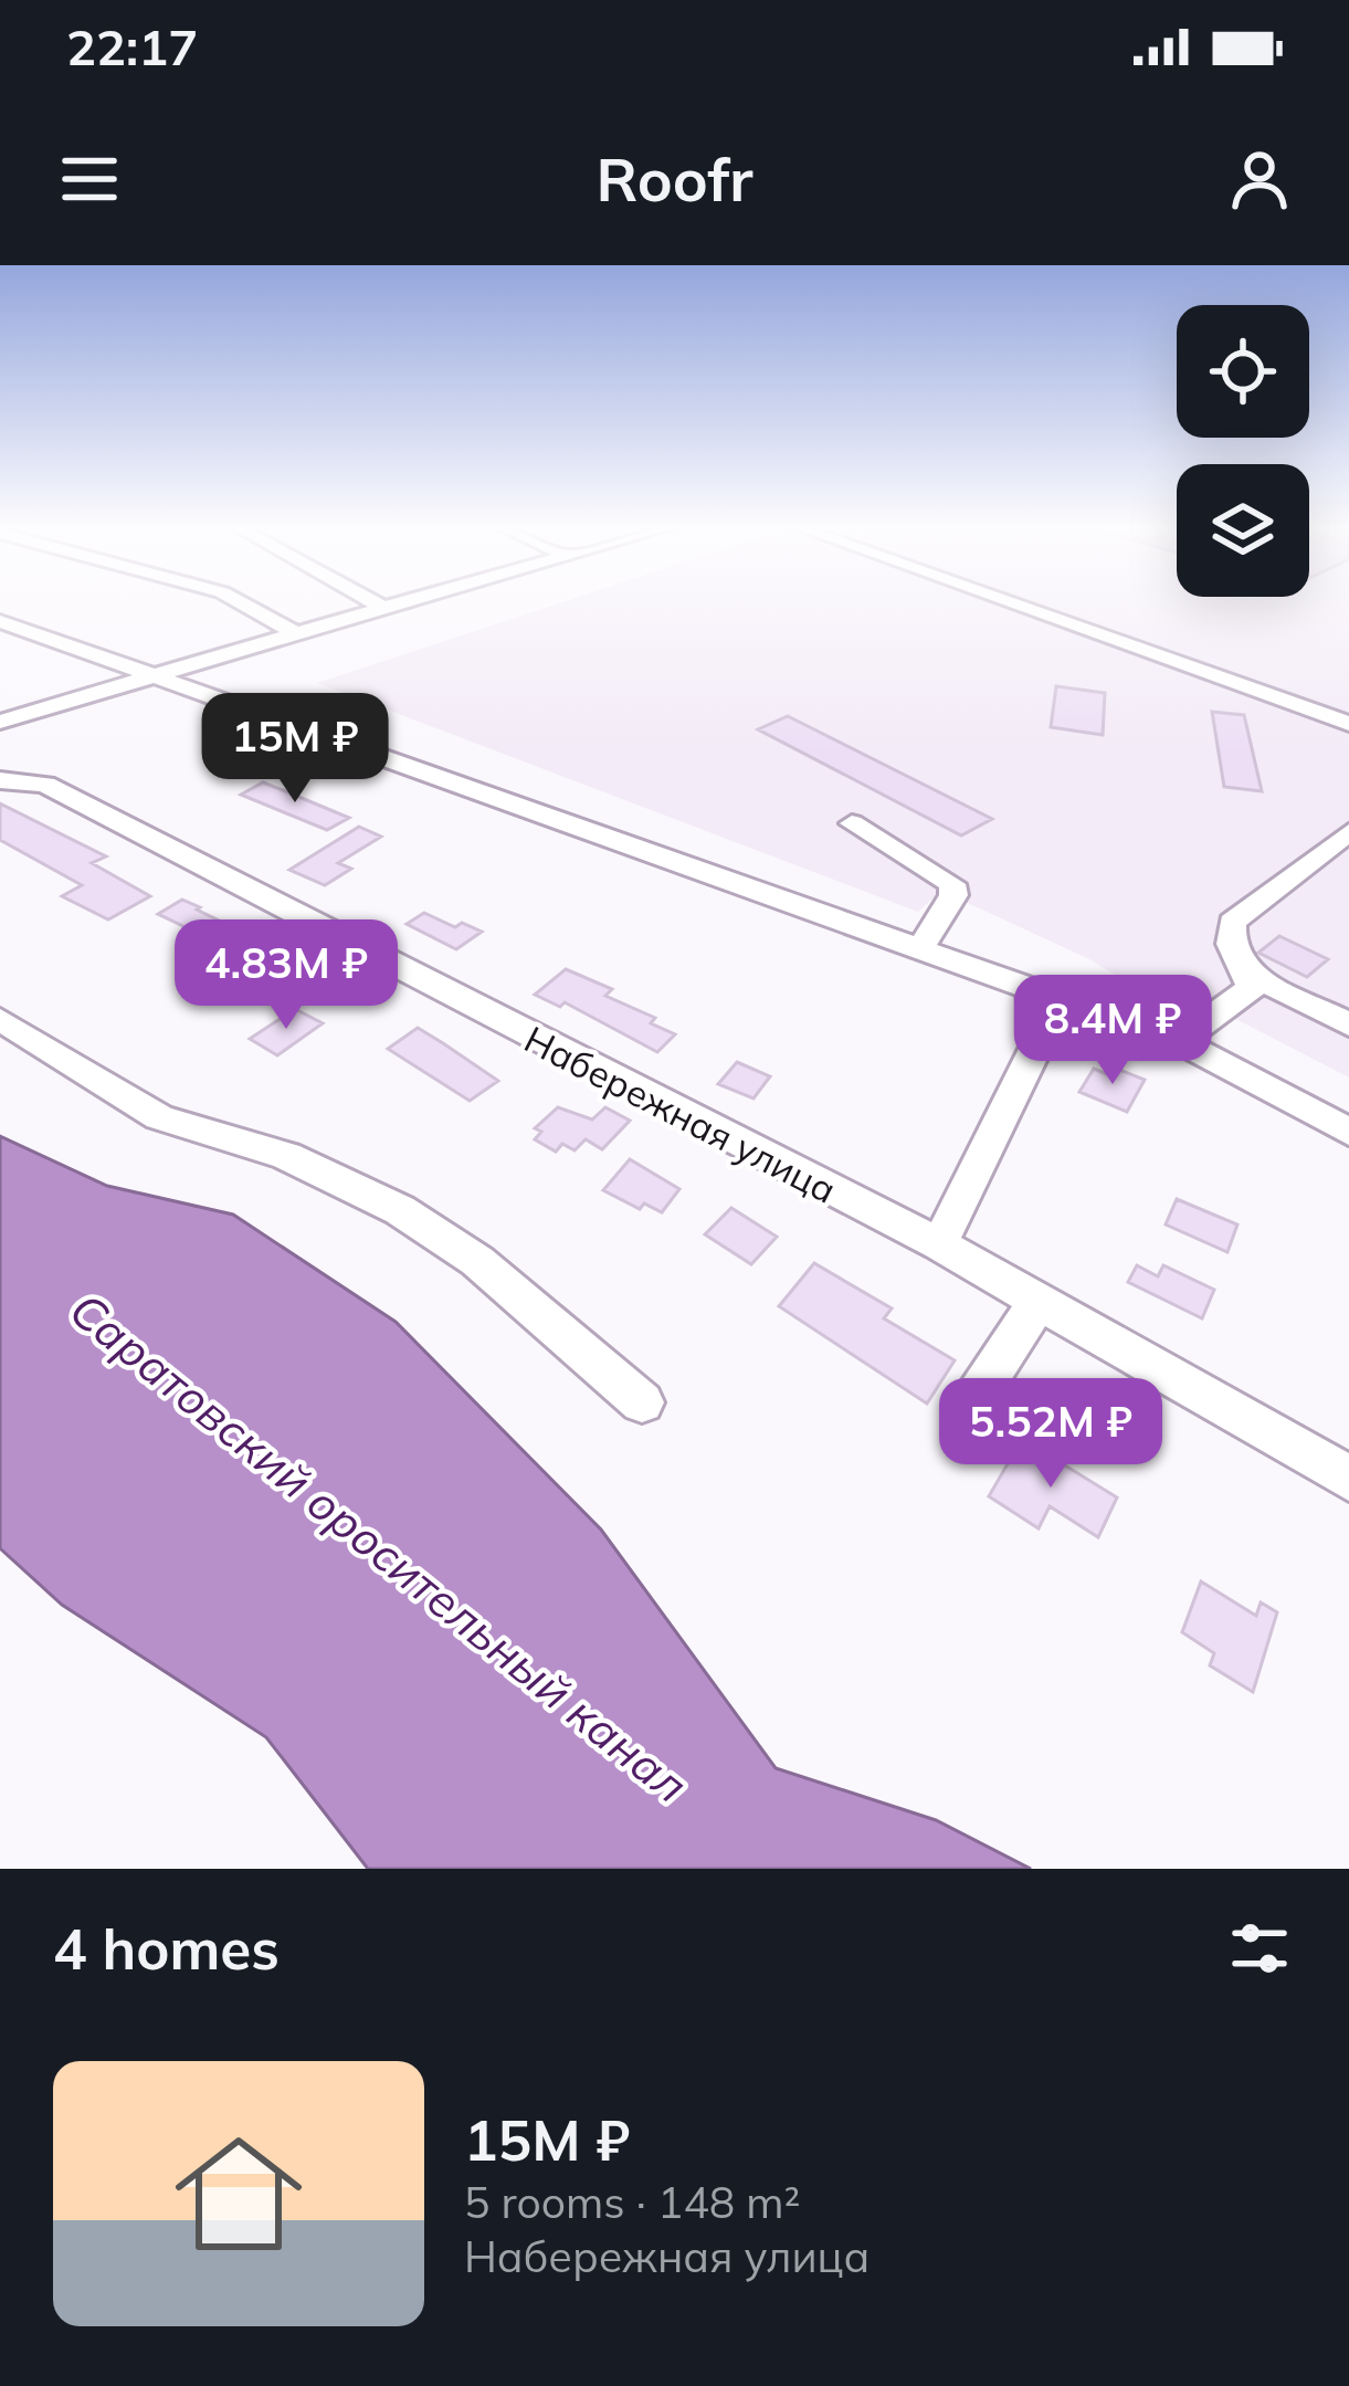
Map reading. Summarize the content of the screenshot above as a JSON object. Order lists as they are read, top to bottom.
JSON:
{
  "streets": {
    "street": ["Набережная улица"]
  },
  "water": ["Саратовский оросительный канал"],
  "page": {
    "status": "22:17",
    "header": "Roofr",
    "price": [
      "15M ₽",
      "4.83M ₽",
      "8.4M ₽",
      "5.52M ₽"
    ],
    "heading": "4 homes",
    "list": [
      {
        "name": "15M ₽",
        "note": "5 rooms · 148 m² · Набережная улица"
      }
    ]
  }
}
